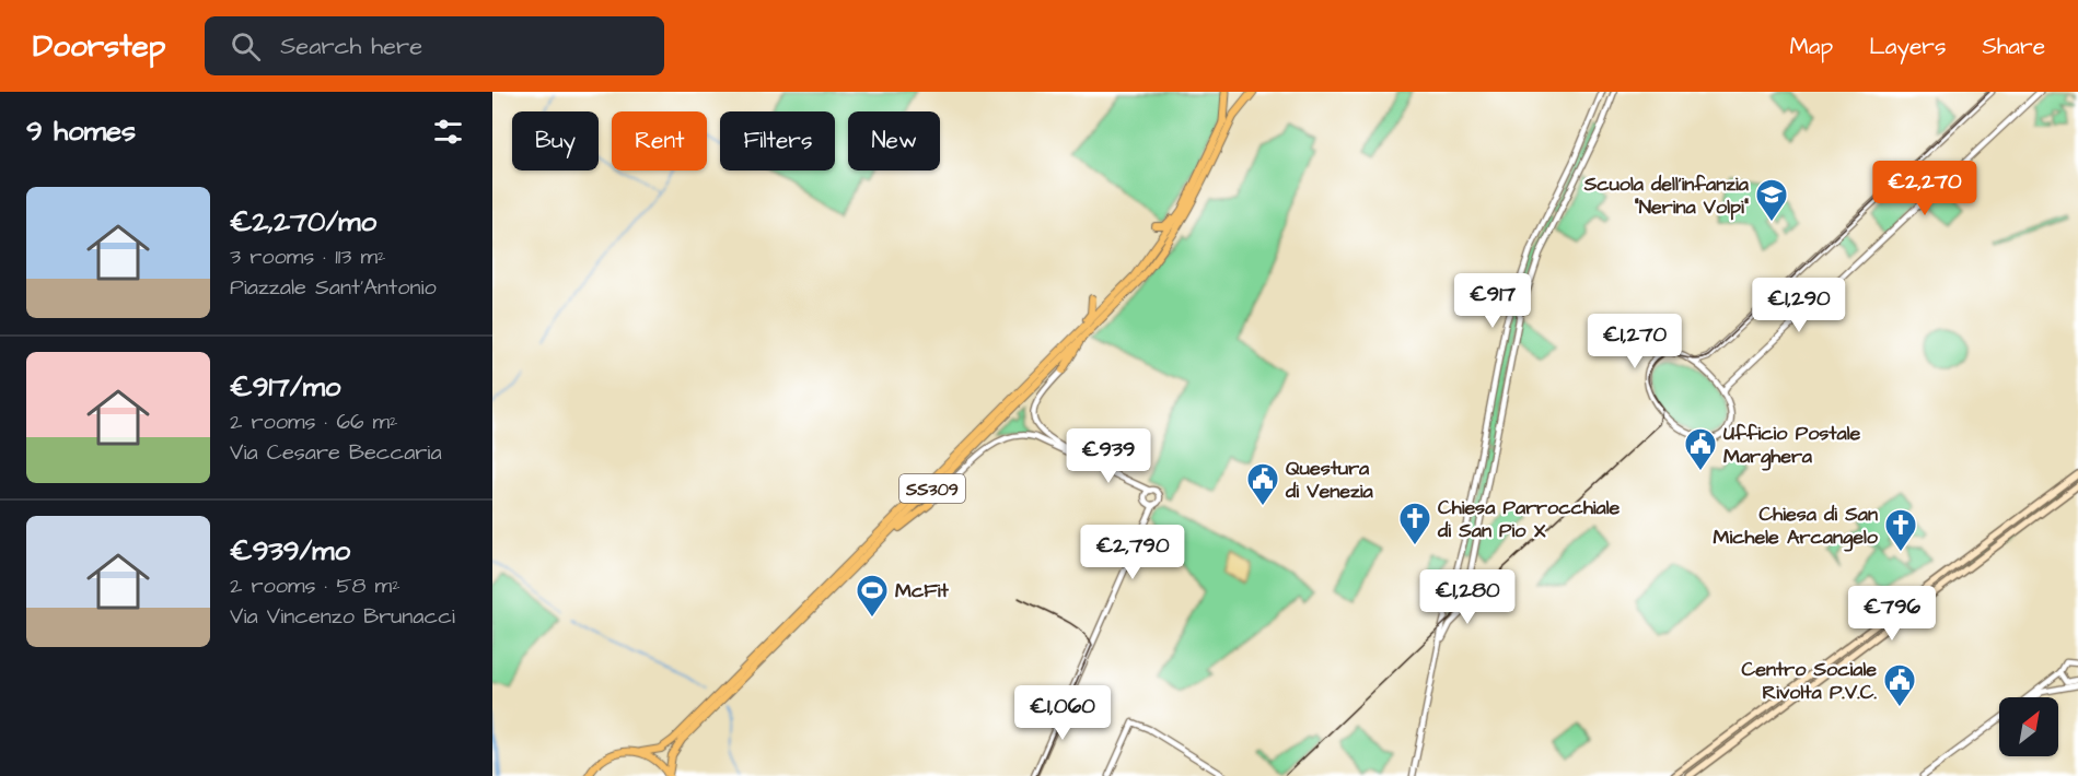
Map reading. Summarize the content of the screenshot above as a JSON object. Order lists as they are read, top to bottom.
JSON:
{
  "streets": {
    "highway": ["SS309"]
  },
  "places": {
    "school or university": ["Scuola dell'infanzia \"Nerina Volpi\""],
    "public building": ["Ufficio Postale Marghera", "Questura di Venezia", "Centro Sociale Rivolta P.V.C."],
    "church": ["Chiesa Parrocchiale di San Pio X", "Chiesa di San Michele Arcangelo"],
    "sports": ["McFit"]
  },
  "north": "top right",
  "page": {
    "header": "Doorstep",
    "search": "Search here",
    "nav": ["Map", "Layers", "Share"],
    "heading": "9 homes",
    "chip": [
      "Buy",
      "Rent",
      "Filters",
      "New"
    ],
    "price": [
      "€2,270",
      "€917",
      "€1,290",
      "€1,270",
      "€939",
      "€2,790",
      "€1,280",
      "€796",
      "€1,060"
    ],
    "list": [
      {
        "name": "€2,270/mo",
        "note": "3 rooms · 113 m² · Piazzale Sant'Antonio"
      },
      {
        "name": "€917/mo",
        "note": "2 rooms · 66 m² · Via Cesare Beccaria"
      },
      {
        "name": "€939/mo",
        "note": "2 rooms · 58 m² · Via Vincenzo Brunacci"
      }
    ]
  }
}
